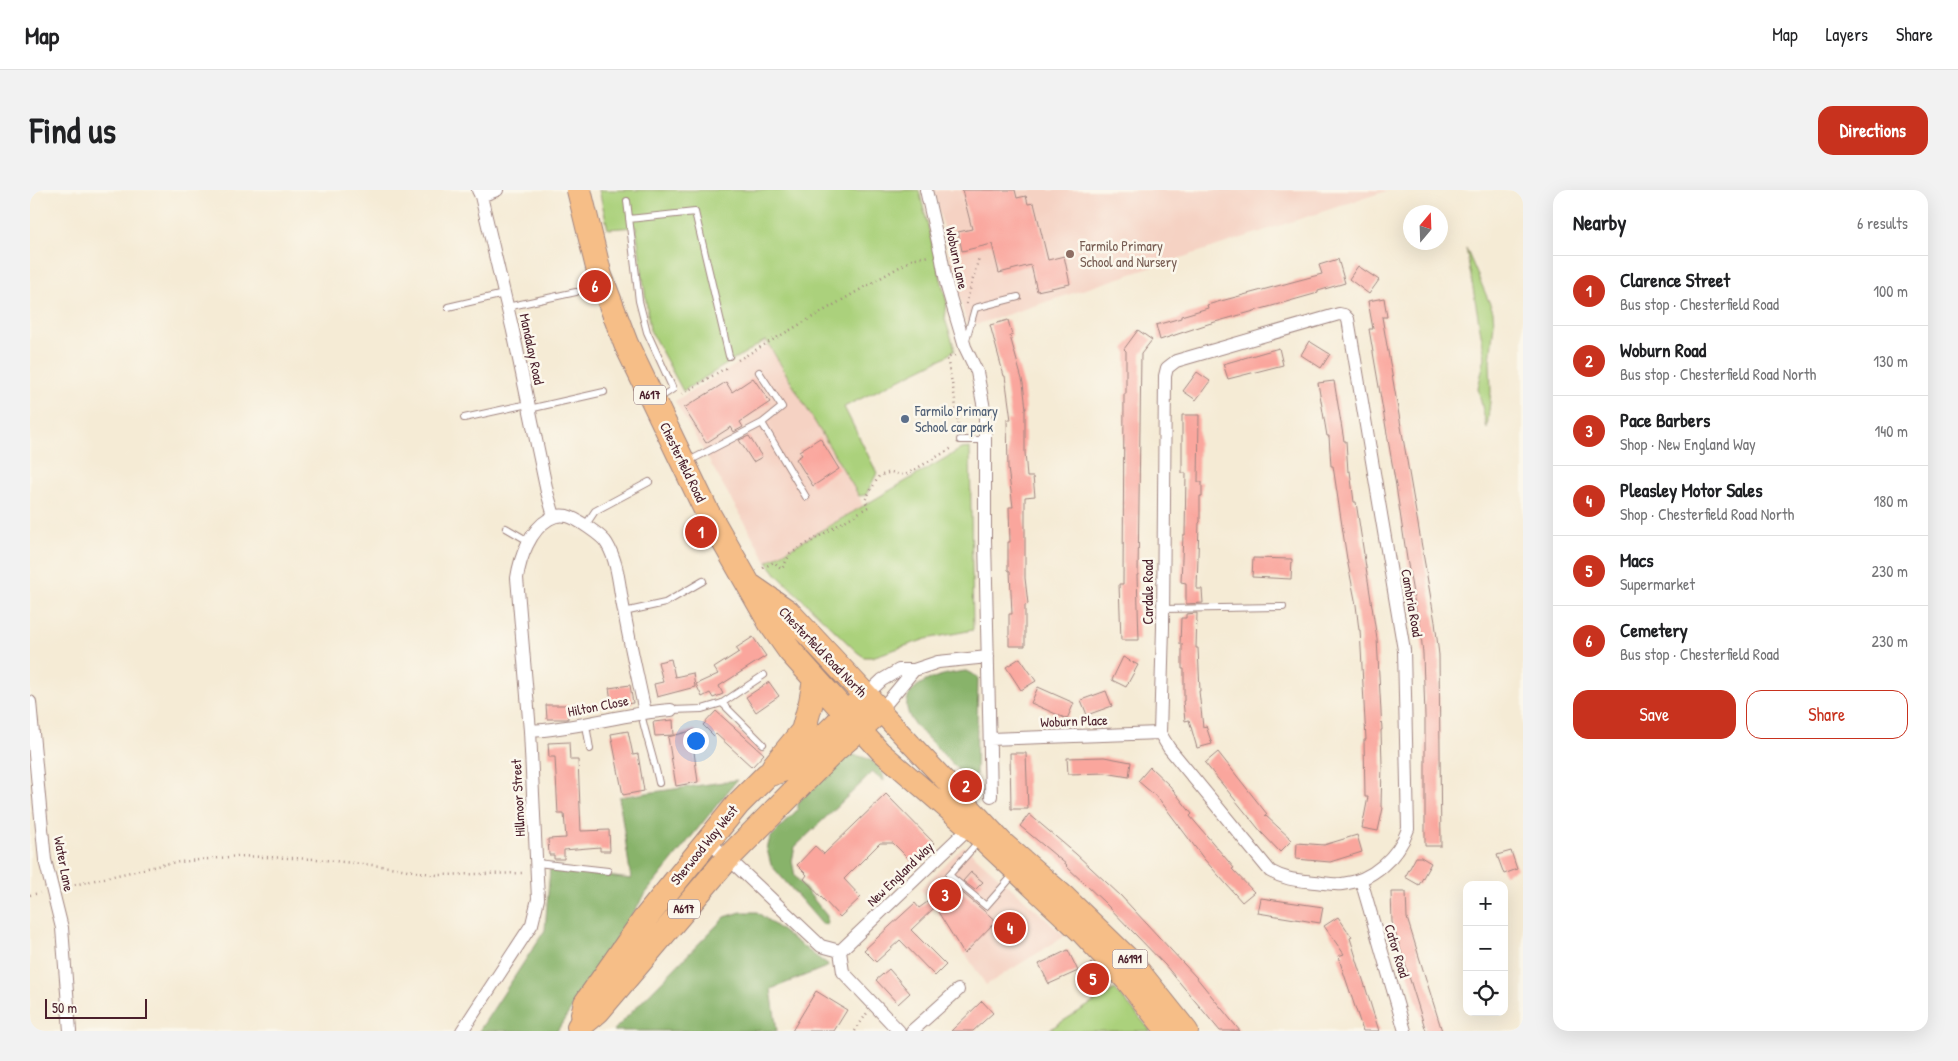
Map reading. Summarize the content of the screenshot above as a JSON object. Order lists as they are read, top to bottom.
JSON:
{
  "streets": {
    "highway": [
      "A617",
      "Chesterfield Road",
      "Chesterfield Road North",
      "Sherwood Way West"
    ],
    "main road": ["A6191"],
    "street": [
      "Woburn Lane",
      "Mandalay Road",
      "Cardale Road",
      "Cambria Road",
      "Hilton Close",
      "Woburn Place",
      "Hillmoor Street",
      "Water Lane",
      "New England Way",
      "Cator Road"
    ]
  },
  "crossings": [
    ["Woburn Lane", "Woburn Place"],
    ["Mandalay Road", "Hillmoor Street"],
    ["A617", "Chesterfield Road North"],
    ["A617", "Sherwood Way West"],
    ["Chesterfield Road", "Chesterfield Road North"],
    ["Cardale Road", "Cambria Road"],
    ["Cardale Road", "Woburn Place"],
    ["Cambria Road", "Cator Road"],
    ["Chesterfield Road North", "Sherwood Way West"],
    ["Chesterfield Road North", "New England Way"],
    ["Hilton Close", "Hillmoor Street"]
  ],
  "places": ["Farmilo Primary School and Nursery", "Farmilo Primary School car park"],
  "scale_bar": "50 m",
  "north": "top",
  "page": {
    "header": "Map",
    "nav": ["Map", "Layers", "Share"],
    "buttons": [
      "Directions",
      ["Save", "Share"]
    ],
    "title": "Find us",
    "heading": ["Nearby", "6 results"],
    "list": [
      {
        "mark": "1",
        "name": "Clarence Street",
        "note": "Bus stop · Chesterfield Road",
        "value": "100 m"
      },
      {
        "mark": "2",
        "name": "Woburn Road",
        "note": "Bus stop · Chesterfield Road North",
        "value": "130 m"
      },
      {
        "mark": "3",
        "name": "Pace Barbers",
        "note": "Shop · New England Way",
        "value": "140 m"
      },
      {
        "mark": "4",
        "name": "Pleasley Motor Sales",
        "note": "Shop · Chesterfield Road North",
        "value": "180 m"
      },
      {
        "mark": "5",
        "name": "Macs",
        "note": "Supermarket",
        "value": "230 m"
      },
      {
        "mark": "6",
        "name": "Cemetery",
        "note": "Bus stop · Chesterfield Road",
        "value": "230 m"
      }
    ],
    "pins": [
      "6",
      "1",
      "2",
      "3",
      "4",
      "5"
    ],
    "map_buttons": ["+", "−"],
    "scale": "50 m"
  }
}
